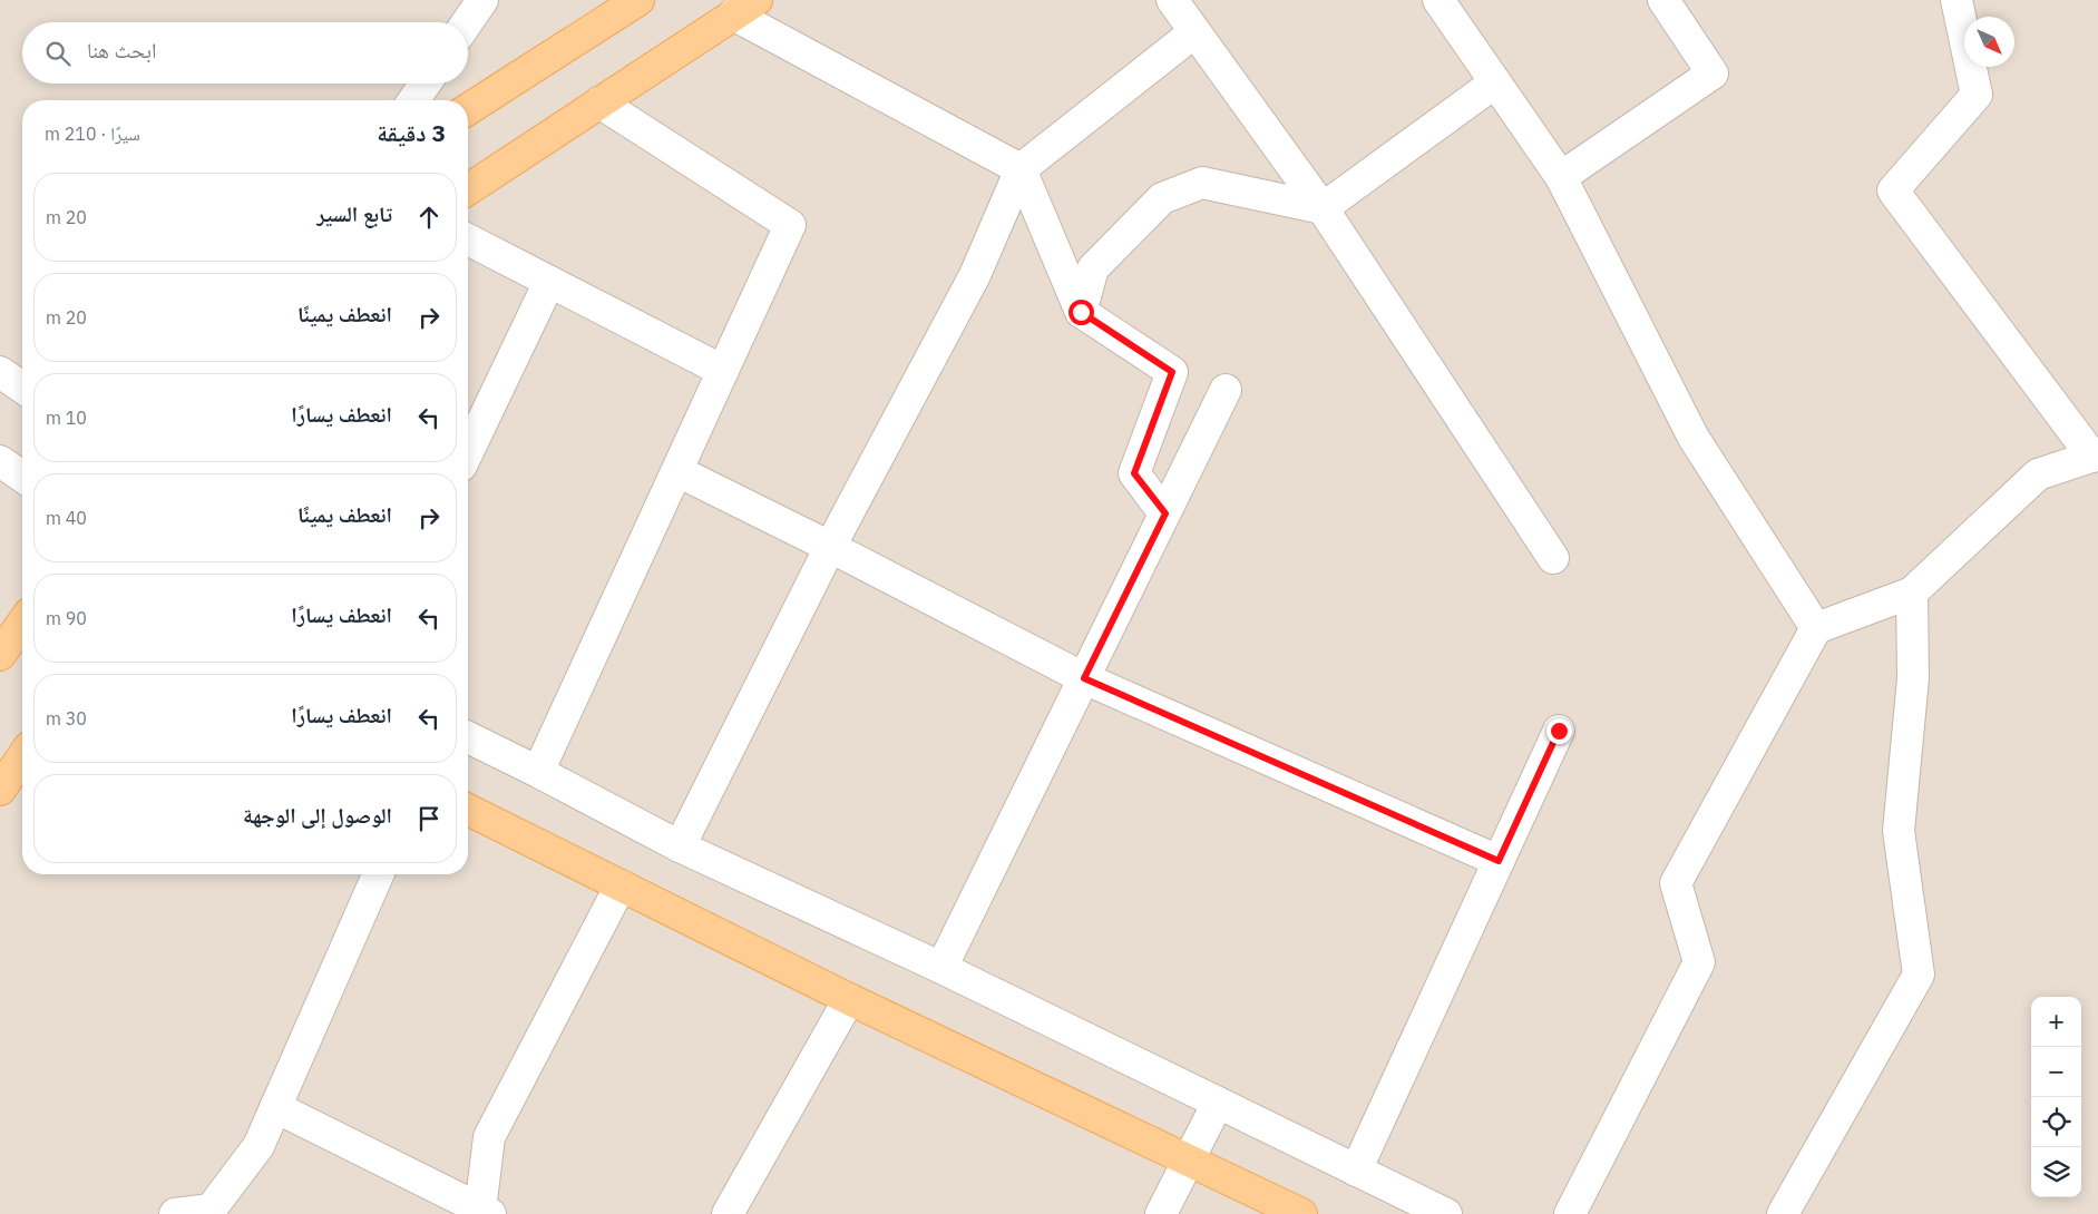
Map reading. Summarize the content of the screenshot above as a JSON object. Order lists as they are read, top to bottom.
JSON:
{
  "north": "bottom right",
  "page": {
    "search": "ابحث هنا",
    "heading": ["3 دقيقة", "سيرًا · 210 m"],
    "list": [
      ["تابع السير", "20 m"],
      ["انعطف يمينًا", "20 m"],
      ["انعطف يسارًا", "10 m"],
      ["انعطف يمينًا", "40 m"],
      ["انعطف يسارًا", "90 m"],
      ["انعطف يسارًا", "30 m"],
      "الوصول إلى الوجهة"
    ],
    "map_buttons": ["+", "−"]
  }
}
